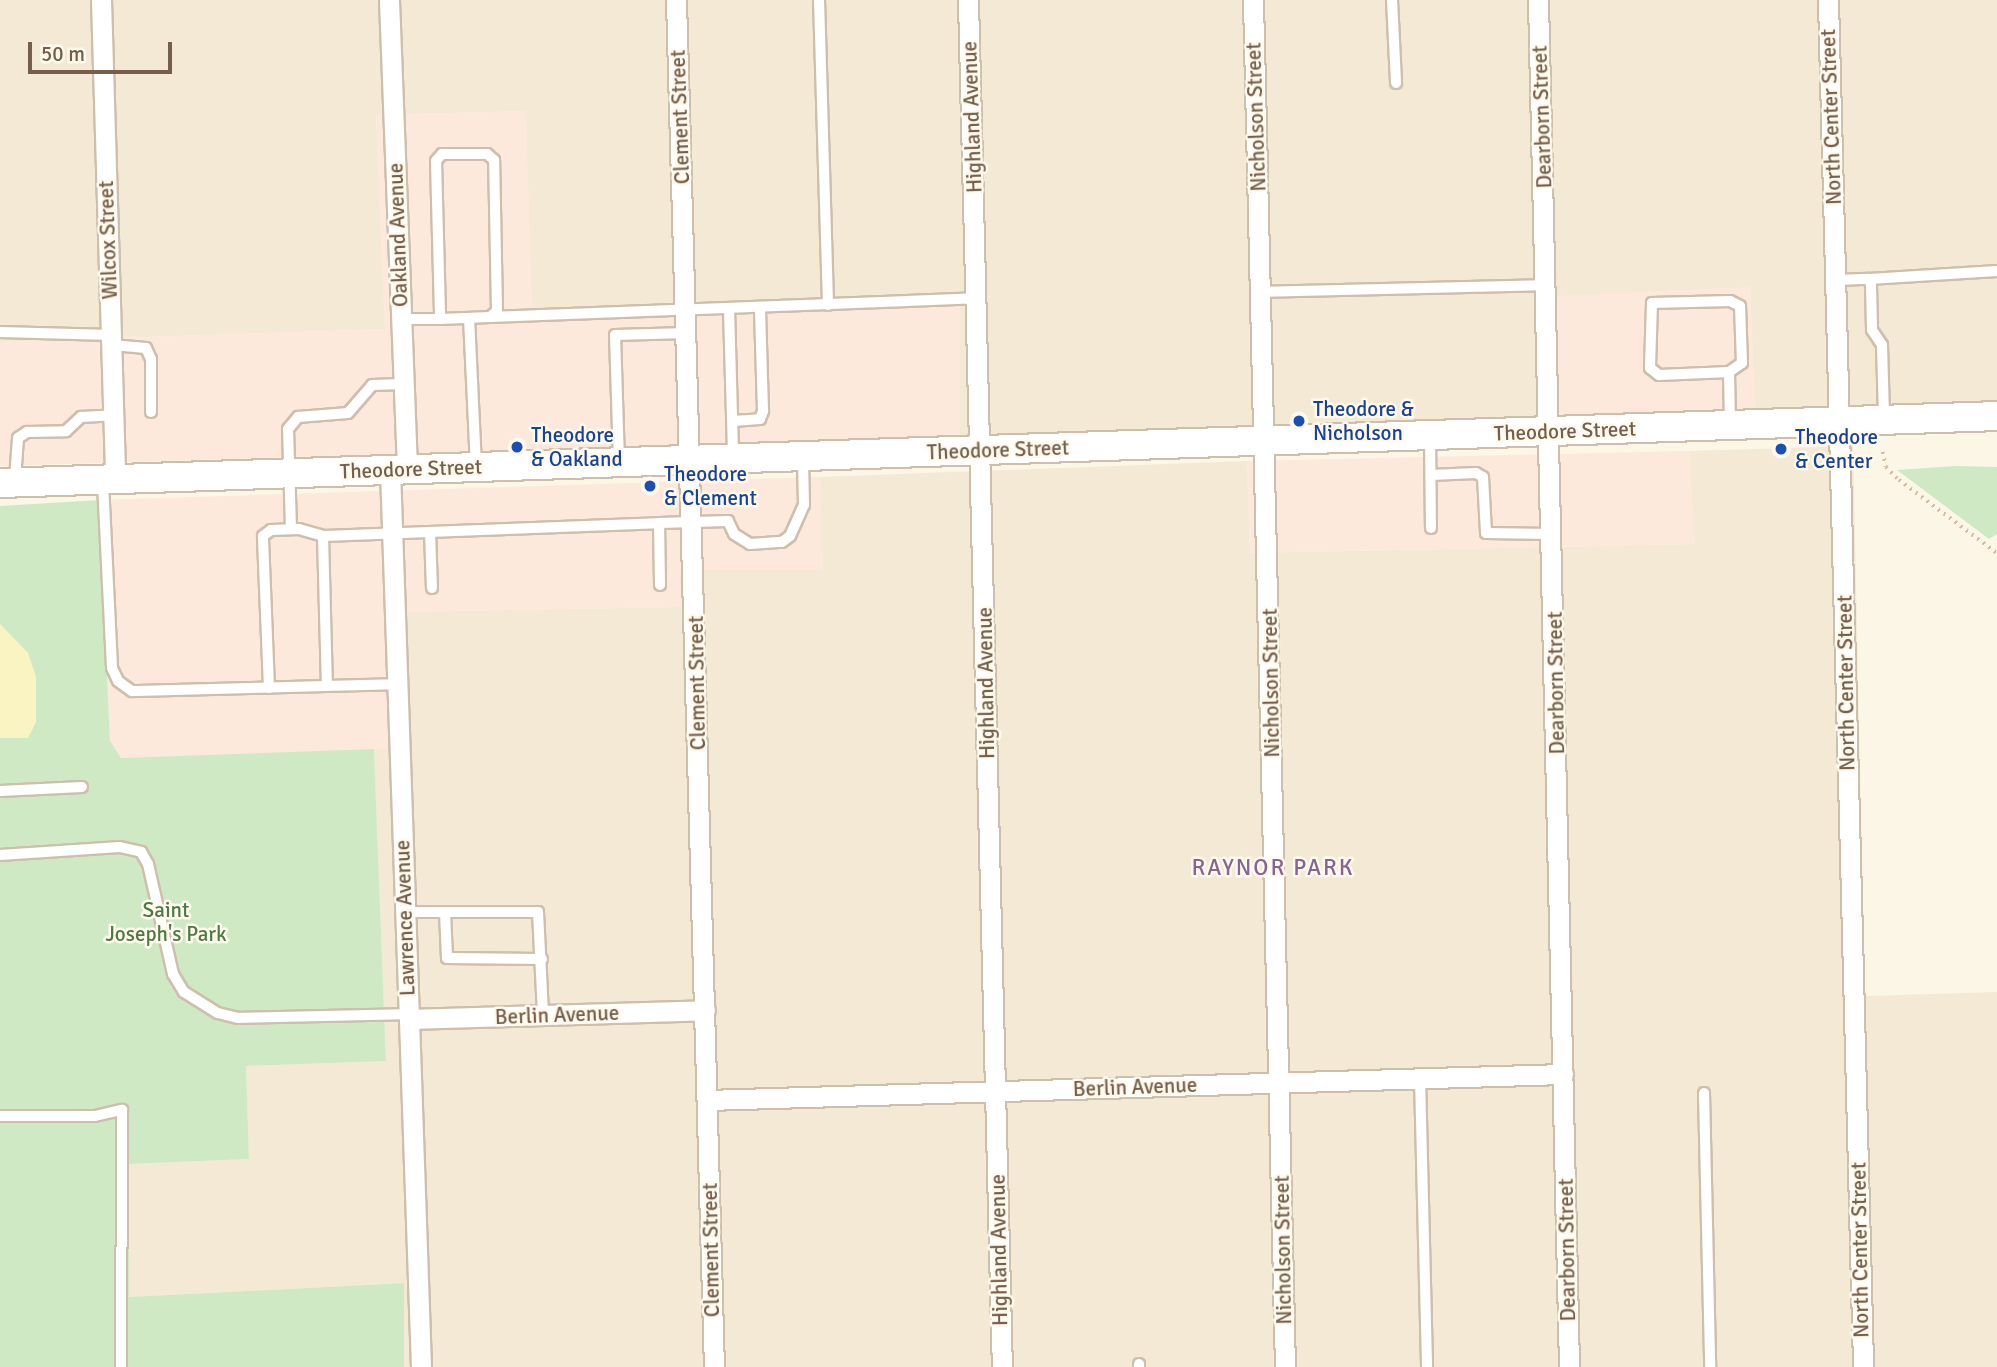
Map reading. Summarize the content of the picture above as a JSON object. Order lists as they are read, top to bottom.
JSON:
{
  "streets": {
    "main road": ["Theodore Street"],
    "street": [
      "Clement Street",
      "Highland Avenue",
      "Nicholson Street",
      "Dearborn Street",
      "North Center Street",
      "Oakland Avenue",
      "Wilcox Street",
      "Lawrence Avenue",
      "Berlin Avenue"
    ]
  },
  "crossings": [
    ["Clement Street", "Theodore Street"],
    ["Clement Street", "Berlin Avenue"],
    ["Highland Avenue", "Theodore Street"],
    ["Highland Avenue", "Berlin Avenue"],
    ["Nicholson Street", "Theodore Street"],
    ["Nicholson Street", "Berlin Avenue"],
    ["Dearborn Street", "Theodore Street"],
    ["Dearborn Street", "Berlin Avenue"],
    ["North Center Street", "Theodore Street"],
    ["Oakland Avenue", "Theodore Street"],
    ["Oakland Avenue", "Lawrence Avenue"],
    ["Wilcox Street", "Theodore Street"],
    ["Theodore Street", "Lawrence Avenue"],
    ["Lawrence Avenue", "Berlin Avenue"]
  ],
  "districts": ["RAYNOR PARK"],
  "parks": ["Saint Joseph's Park"],
  "places": [
    "Theodore & Nicholson",
    "Theodore & Oakland",
    "Theodore & Center",
    "Theodore & Clement"
  ],
  "scale_bar": "50 m"
}
